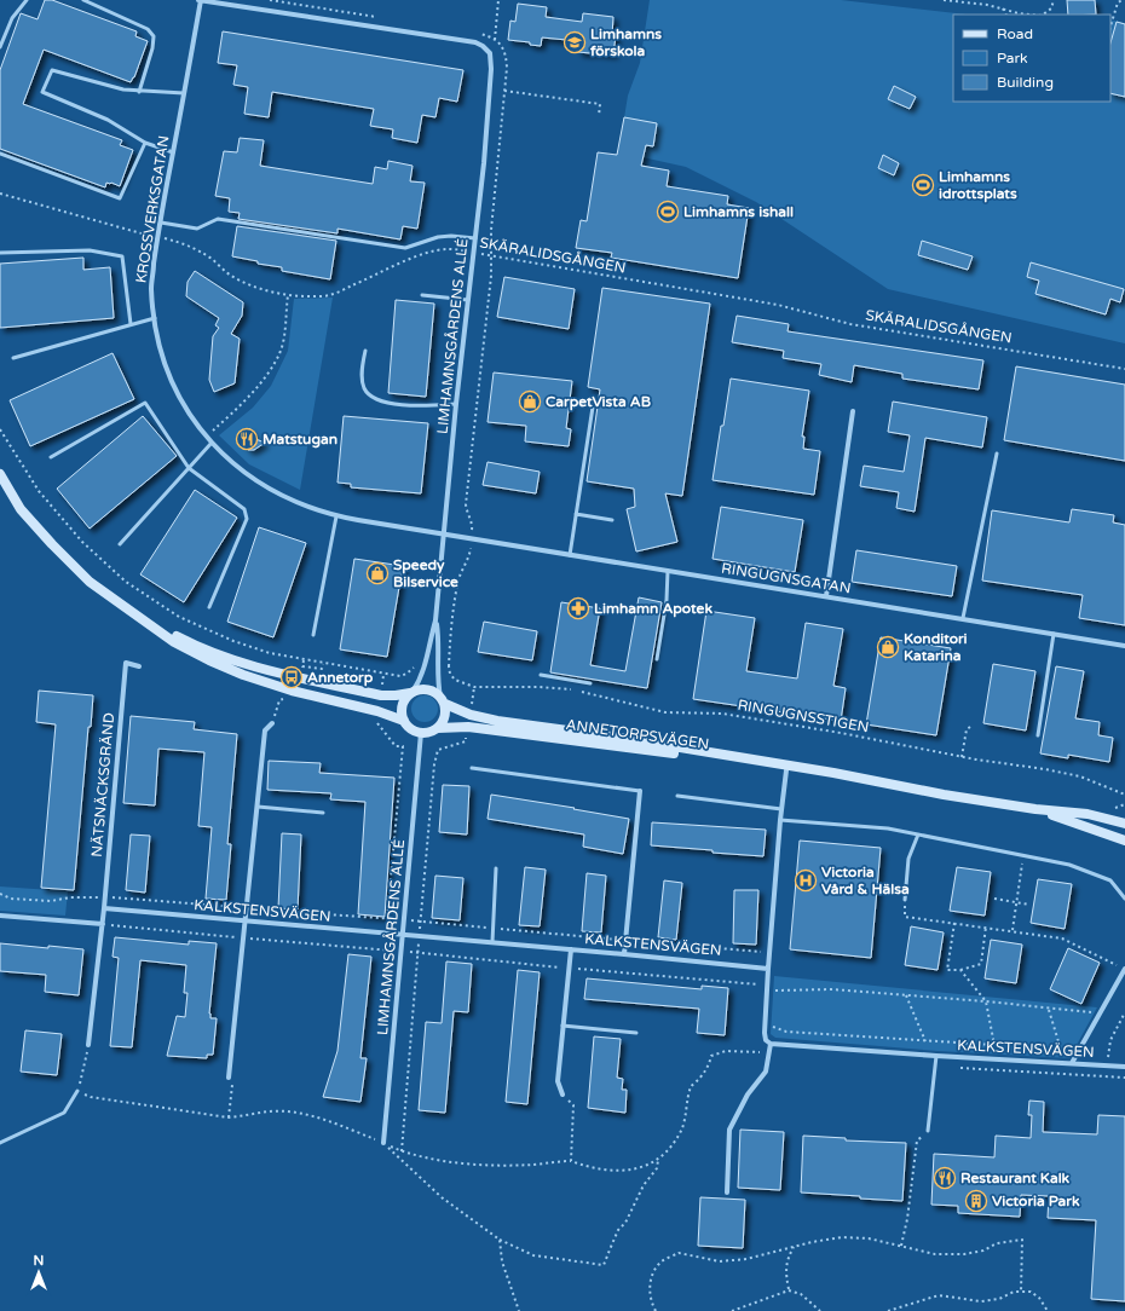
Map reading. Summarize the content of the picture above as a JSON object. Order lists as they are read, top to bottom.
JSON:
{
  "streets": {
    "main road": ["ANNETORPSVÄGEN"],
    "street": [
      "KROSSVERKSGATAN",
      "LIMHAMNSGÅRDENS ALLÉ",
      "RINGUGNSGATAN",
      "NÄTSNÄCKSGRÄND",
      "KALKSTENSVÄGEN"
    ],
    "path": ["SKÄRALIDSGÅNGEN", "RINGUGNSSTIGEN"]
  },
  "crossings": [
    ["KROSSVERKSGATAN", "SKÄRALIDSGÅNGEN"],
    ["KROSSVERKSGATAN", "LIMHAMNSGÅRDENS ALLÉ"],
    ["KROSSVERKSGATAN", "RINGUGNSGATAN"],
    ["SKÄRALIDSGÅNGEN", "LIMHAMNSGÅRDENS ALLÉ"],
    ["LIMHAMNSGÅRDENS ALLÉ", "RINGUGNSGATAN"],
    ["LIMHAMNSGÅRDENS ALLÉ", "ANNETORPSVÄGEN"],
    ["LIMHAMNSGÅRDENS ALLÉ", "KALKSTENSVÄGEN"],
    ["NÄTSNÄCKSGRÄND", "KALKSTENSVÄGEN"]
  ],
  "places": {
    "school or university": ["Limhamns förskola"],
    "sports": ["Limhamns idrottsplats", "Limhamns ishall"],
    "shop": ["CarpetVista AB", "Speedy Bilservice", "Konditori Katarina"],
    "restaurant": ["Matstugan", "Restaurant Kalk"],
    "pharmacy": ["Limhamn Apotek"],
    "bus stop": ["Annetorp"],
    "hospital": ["Victoria Vård & Hälsa"],
    "building": ["Victoria Park"]
  },
  "legend": ["Road", "Park", "Building"],
  "north": "top"
}
